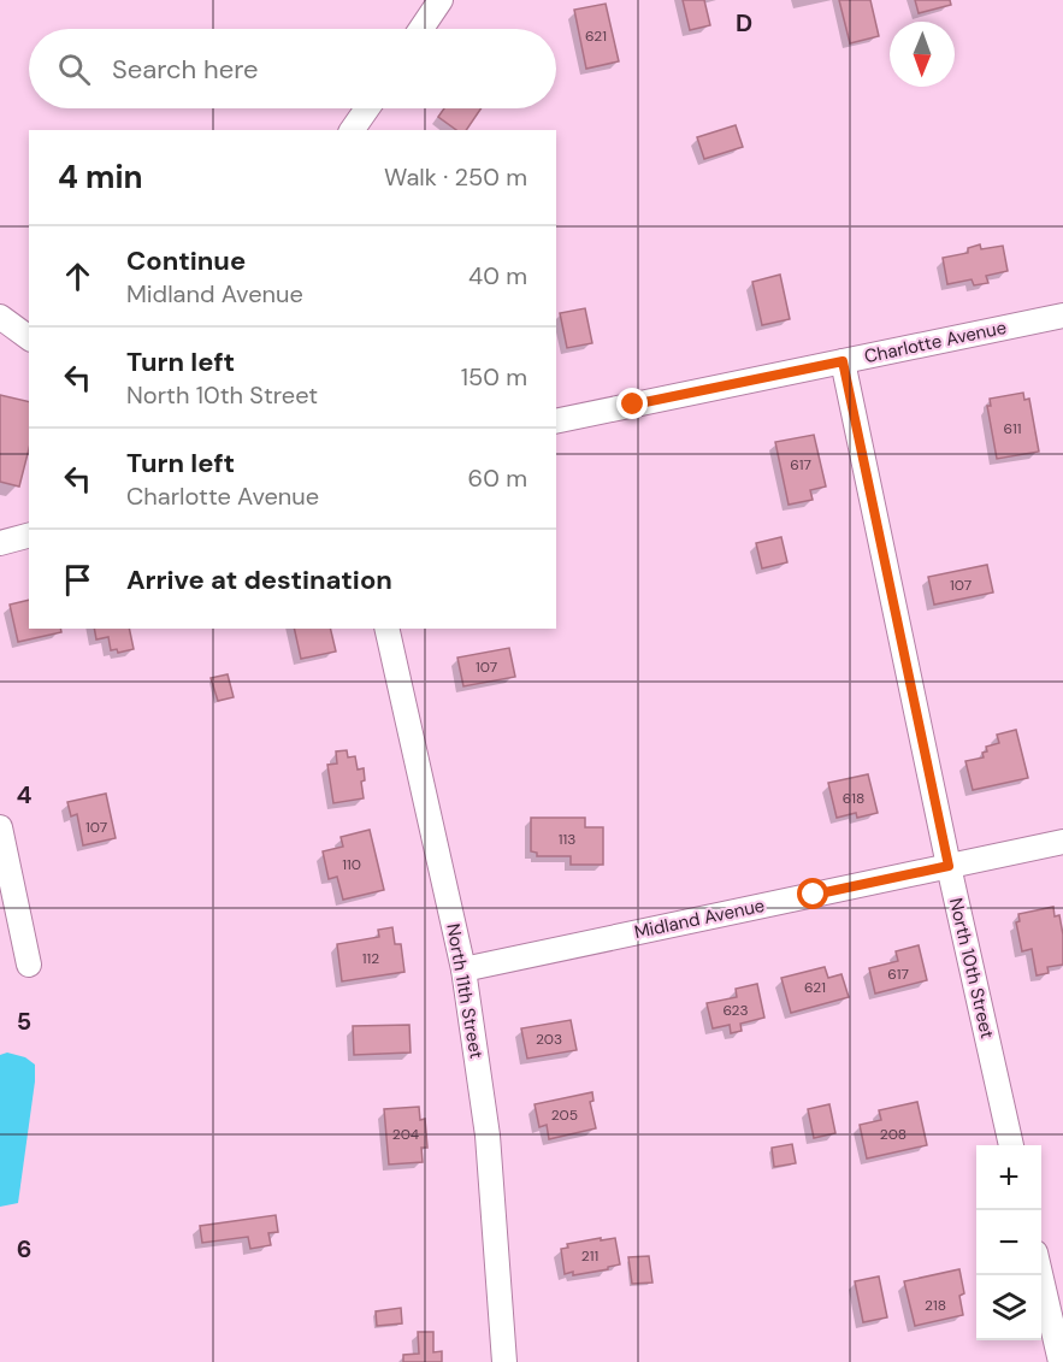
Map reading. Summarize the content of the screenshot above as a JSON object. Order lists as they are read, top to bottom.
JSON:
{
  "streets": {
    "street": [
      "Charlotte Avenue",
      "Midland Avenue",
      "North 10th Street",
      "North 11th Street"
    ]
  },
  "crossings": [
    ["Charlotte Avenue", "North 10th Street"],
    ["Midland Avenue", "North 10th Street"],
    ["Midland Avenue", "North 11th Street"]
  ],
  "house_numbers": [
    "621",
    "611",
    "617",
    "107",
    "107",
    "618",
    "107",
    "113",
    "110",
    "112",
    "617",
    "621",
    "623",
    "203",
    "205",
    "204",
    "208",
    "211",
    "218"
  ],
  "north": "bottom",
  "page": {
    "search": "Search here",
    "heading": ["4 min", "Walk · 250 m"],
    "list": [
      ["Continue", "Midland Avenue", "40 m"],
      ["Turn left", "North 10th Street", "150 m"],
      ["Turn left", "Charlotte Avenue", "60 m"],
      "Arrive at destination"
    ],
    "map_buttons": ["+", "−"]
  },
  "grid": {
    "columns": ["D"],
    "rows": ["4", "5", "6"]
  }
}
